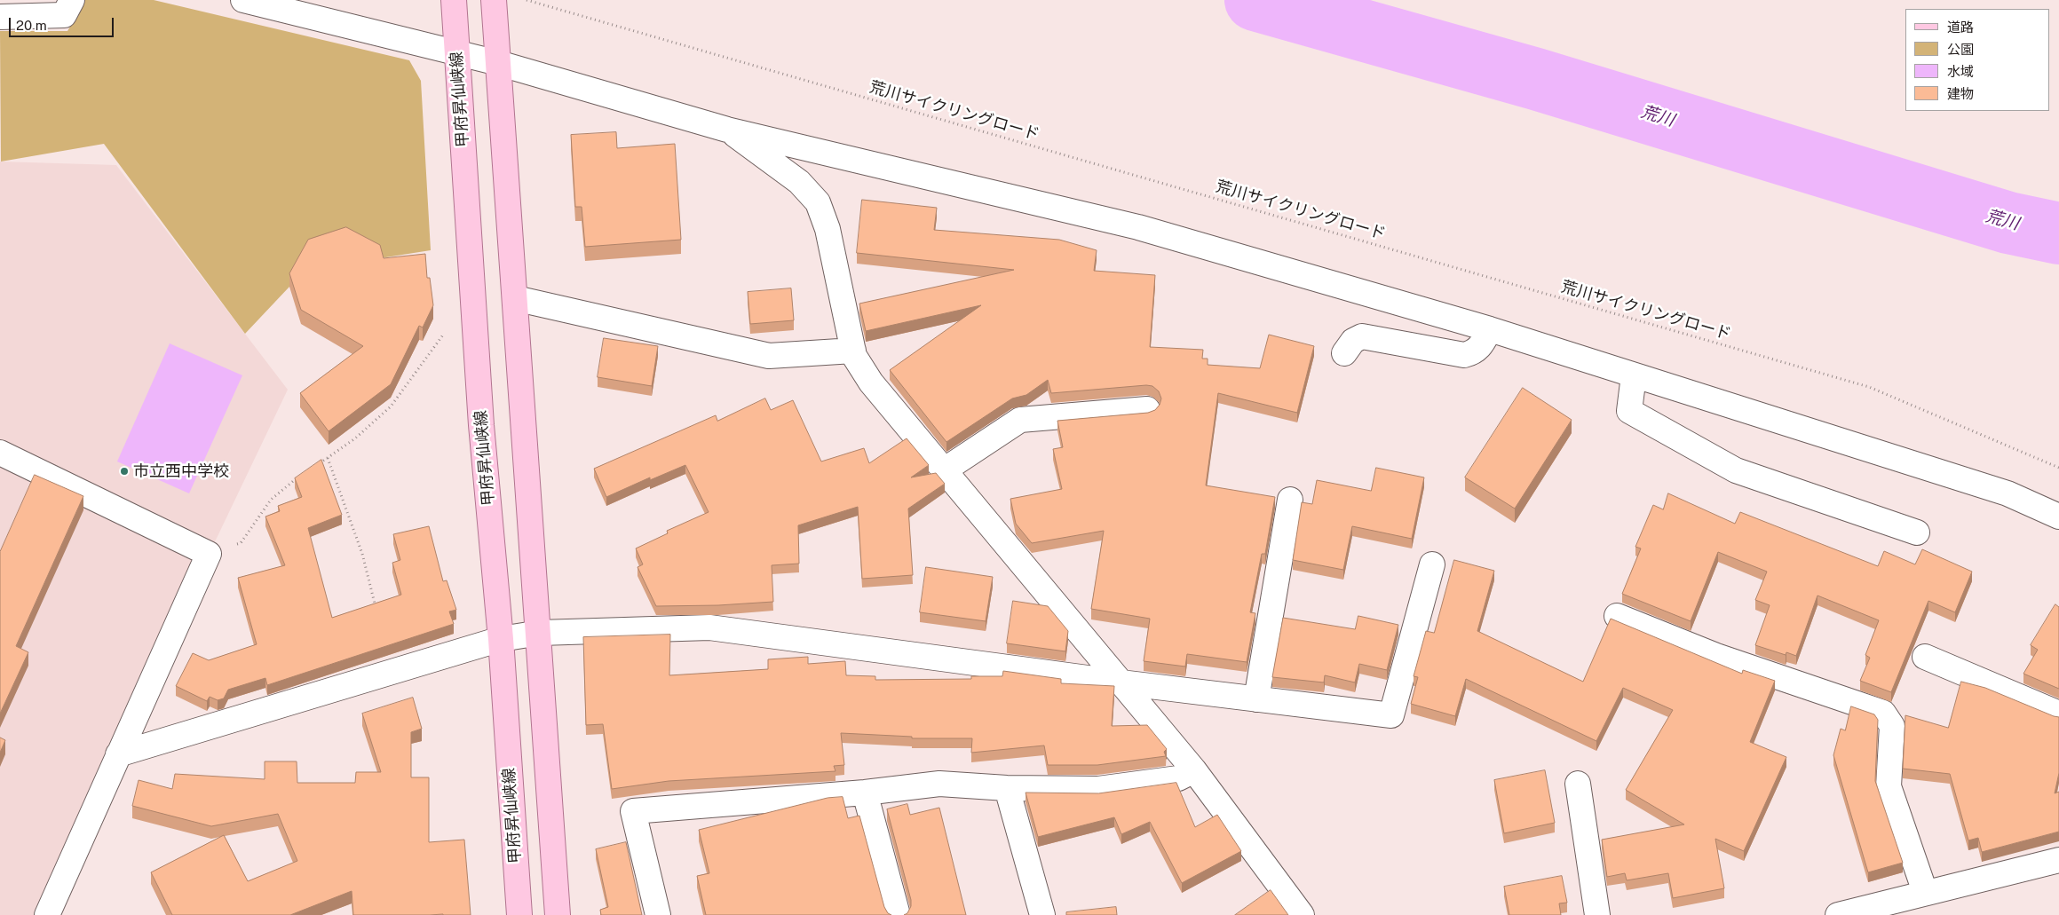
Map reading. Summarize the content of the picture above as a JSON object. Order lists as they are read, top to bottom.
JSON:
{
  "streets": {
    "main road": ["甲府昇仙峡線"],
    "path": ["荒川サイクリングロード"]
  },
  "water": ["荒川"],
  "places": ["市立西中学校"],
  "legend": [
    "道路",
    "公園",
    "水域",
    "建物"
  ],
  "scale_bar": "20 m"
}
